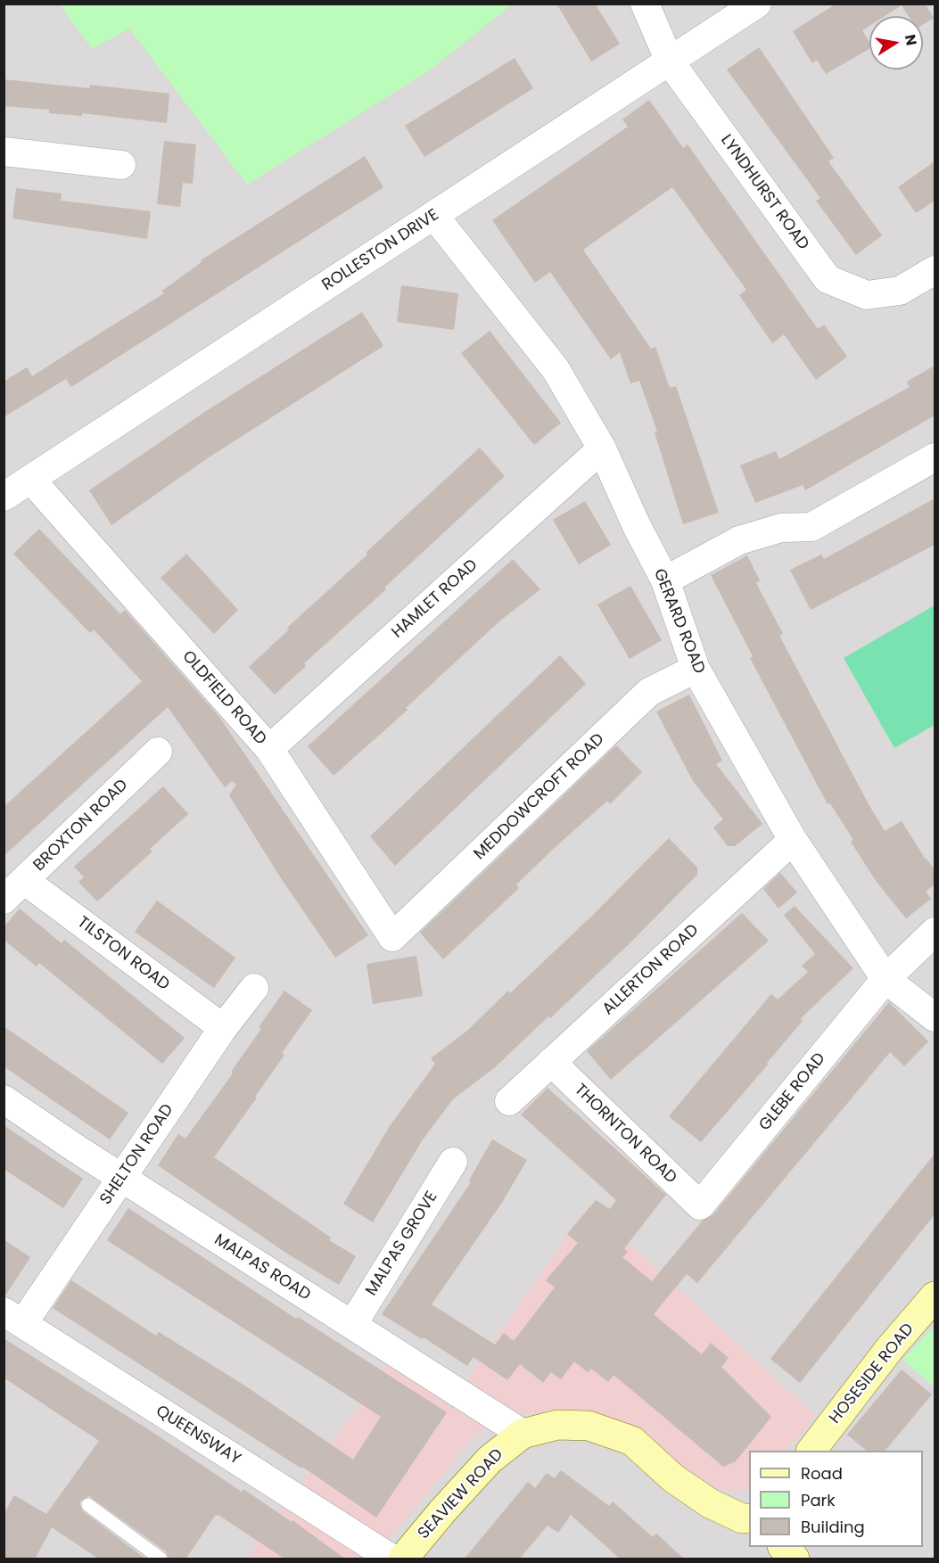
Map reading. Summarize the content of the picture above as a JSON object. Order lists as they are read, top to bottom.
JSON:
{
  "streets": {
    "street": [
      "LYNDHURST ROAD",
      "ROLLESTON DRIVE",
      "HAMLET ROAD",
      "GERARD ROAD",
      "OLDFIELD ROAD",
      "MEDDOWCROFT ROAD",
      "BROXTON ROAD",
      "TILSTON ROAD",
      "ALLERTON ROAD",
      "GLEBE ROAD",
      "THORNTON ROAD",
      "SHELTON ROAD",
      "MALPAS GROVE",
      "MALPAS ROAD",
      "HOSESIDE ROAD",
      "QUEENSWAY",
      "SEAVIEW ROAD"
    ]
  },
  "crossings": [
    ["LYNDHURST ROAD", "ROLLESTON DRIVE"],
    ["ROLLESTON DRIVE", "GERARD ROAD"],
    ["ROLLESTON DRIVE", "OLDFIELD ROAD"],
    ["HAMLET ROAD", "GERARD ROAD"],
    ["HAMLET ROAD", "OLDFIELD ROAD"],
    ["GERARD ROAD", "MEDDOWCROFT ROAD"],
    ["GERARD ROAD", "ALLERTON ROAD"],
    ["GERARD ROAD", "GLEBE ROAD"],
    ["OLDFIELD ROAD", "MEDDOWCROFT ROAD"],
    ["BROXTON ROAD", "TILSTON ROAD"],
    ["TILSTON ROAD", "SHELTON ROAD"],
    ["ALLERTON ROAD", "THORNTON ROAD"],
    ["GLEBE ROAD", "THORNTON ROAD"],
    ["SHELTON ROAD", "MALPAS ROAD"],
    ["SHELTON ROAD", "QUEENSWAY"],
    ["MALPAS GROVE", "MALPAS ROAD"],
    ["MALPAS ROAD", "SEAVIEW ROAD"]
  ],
  "legend": ["Road", "Park", "Building"],
  "north": "right"
}
